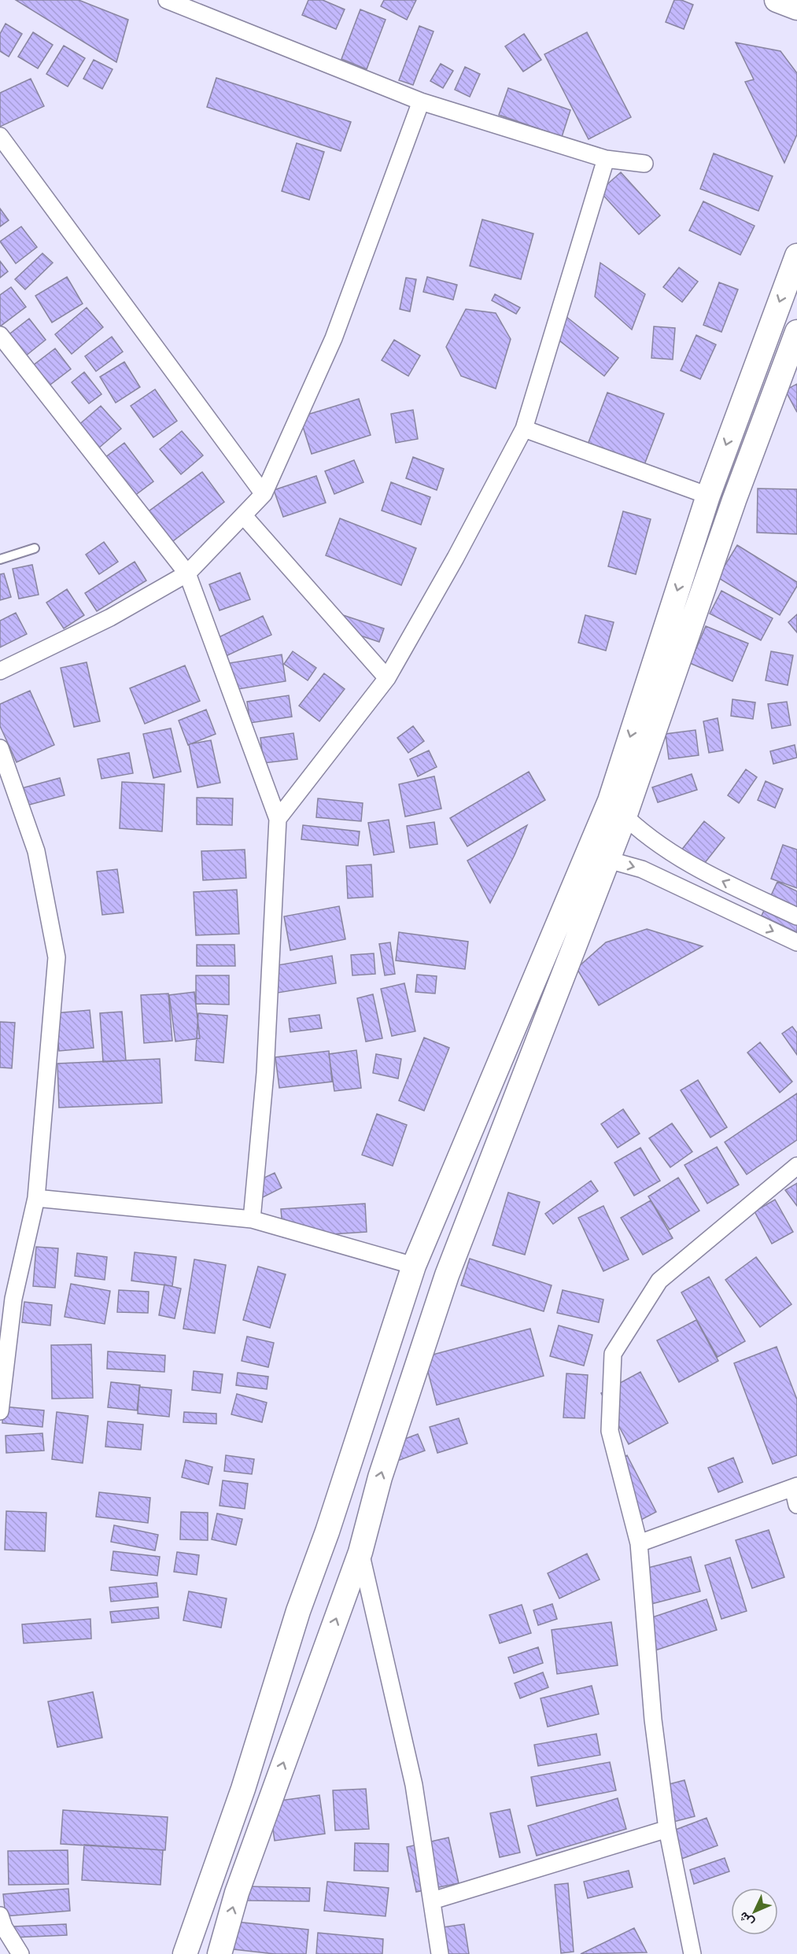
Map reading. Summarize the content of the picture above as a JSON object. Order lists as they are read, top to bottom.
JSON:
{
  "north": "bottom left"
}
